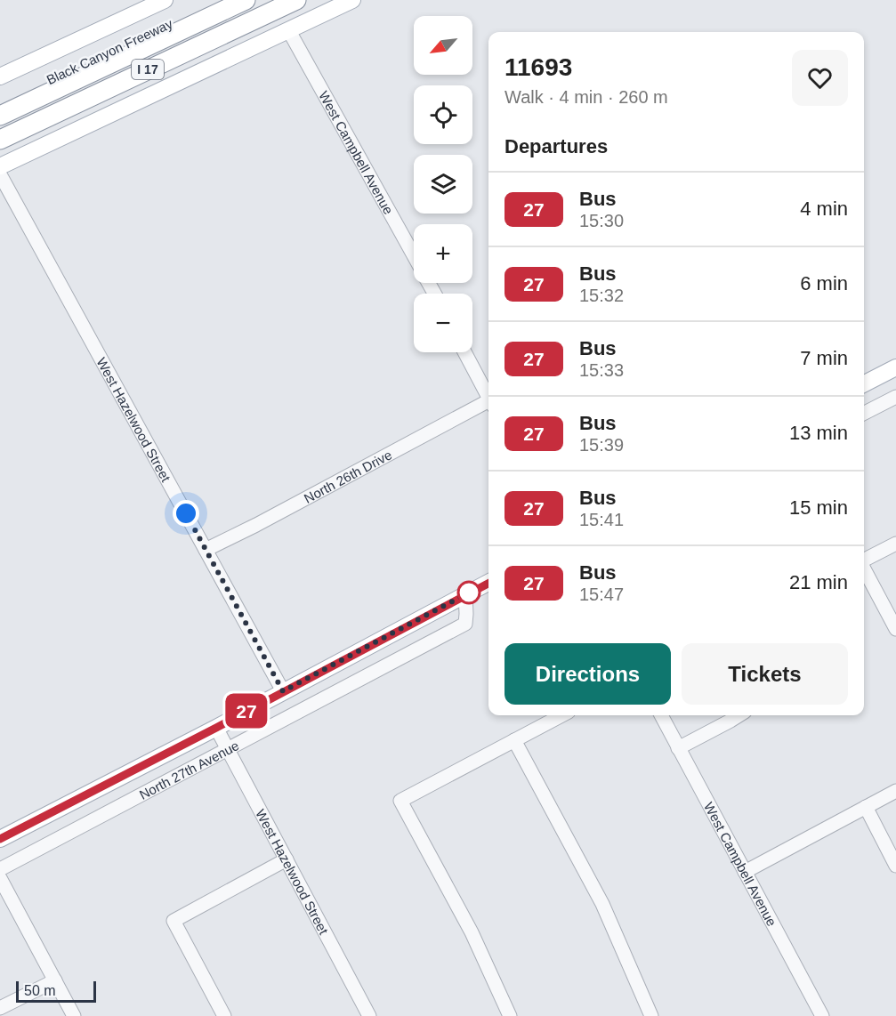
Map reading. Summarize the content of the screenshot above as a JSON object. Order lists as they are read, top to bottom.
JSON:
{
  "streets": {
    "highway": ["Black Canyon Freeway", "I 17"],
    "main road": ["North 27th Avenue"],
    "street": ["West Campbell Avenue", "West Hazelwood Street", "North 26th Drive"]
  },
  "crossings": [
    ["West Hazelwood Street", "North 26th Drive"],
    ["West Hazelwood Street", "North 27th Avenue"]
  ],
  "lines": ["bus line 27"],
  "scale_bar": "50 m",
  "north": "bottom left",
  "page": {
    "on_map": "27",
    "map_buttons": ["+", "−"],
    "heading": [
      ["11693", "Walk · 4 min · 260 m"],
      "Departures"
    ],
    "list": [
      {
        "mark": "27",
        "name": "Bus",
        "note": "15:30",
        "value": "4 min"
      },
      {
        "mark": "27",
        "name": "Bus",
        "note": "15:32",
        "value": "6 min"
      },
      {
        "mark": "27",
        "name": "Bus",
        "note": "15:33",
        "value": "7 min"
      },
      {
        "mark": "27",
        "name": "Bus",
        "note": "15:39",
        "value": "13 min"
      },
      {
        "mark": "27",
        "name": "Bus",
        "note": "15:41",
        "value": "15 min"
      },
      {
        "mark": "27",
        "name": "Bus",
        "note": "15:47",
        "value": "21 min"
      }
    ],
    "buttons": ["Directions", "Tickets"],
    "scale": "50 m"
  }
}
